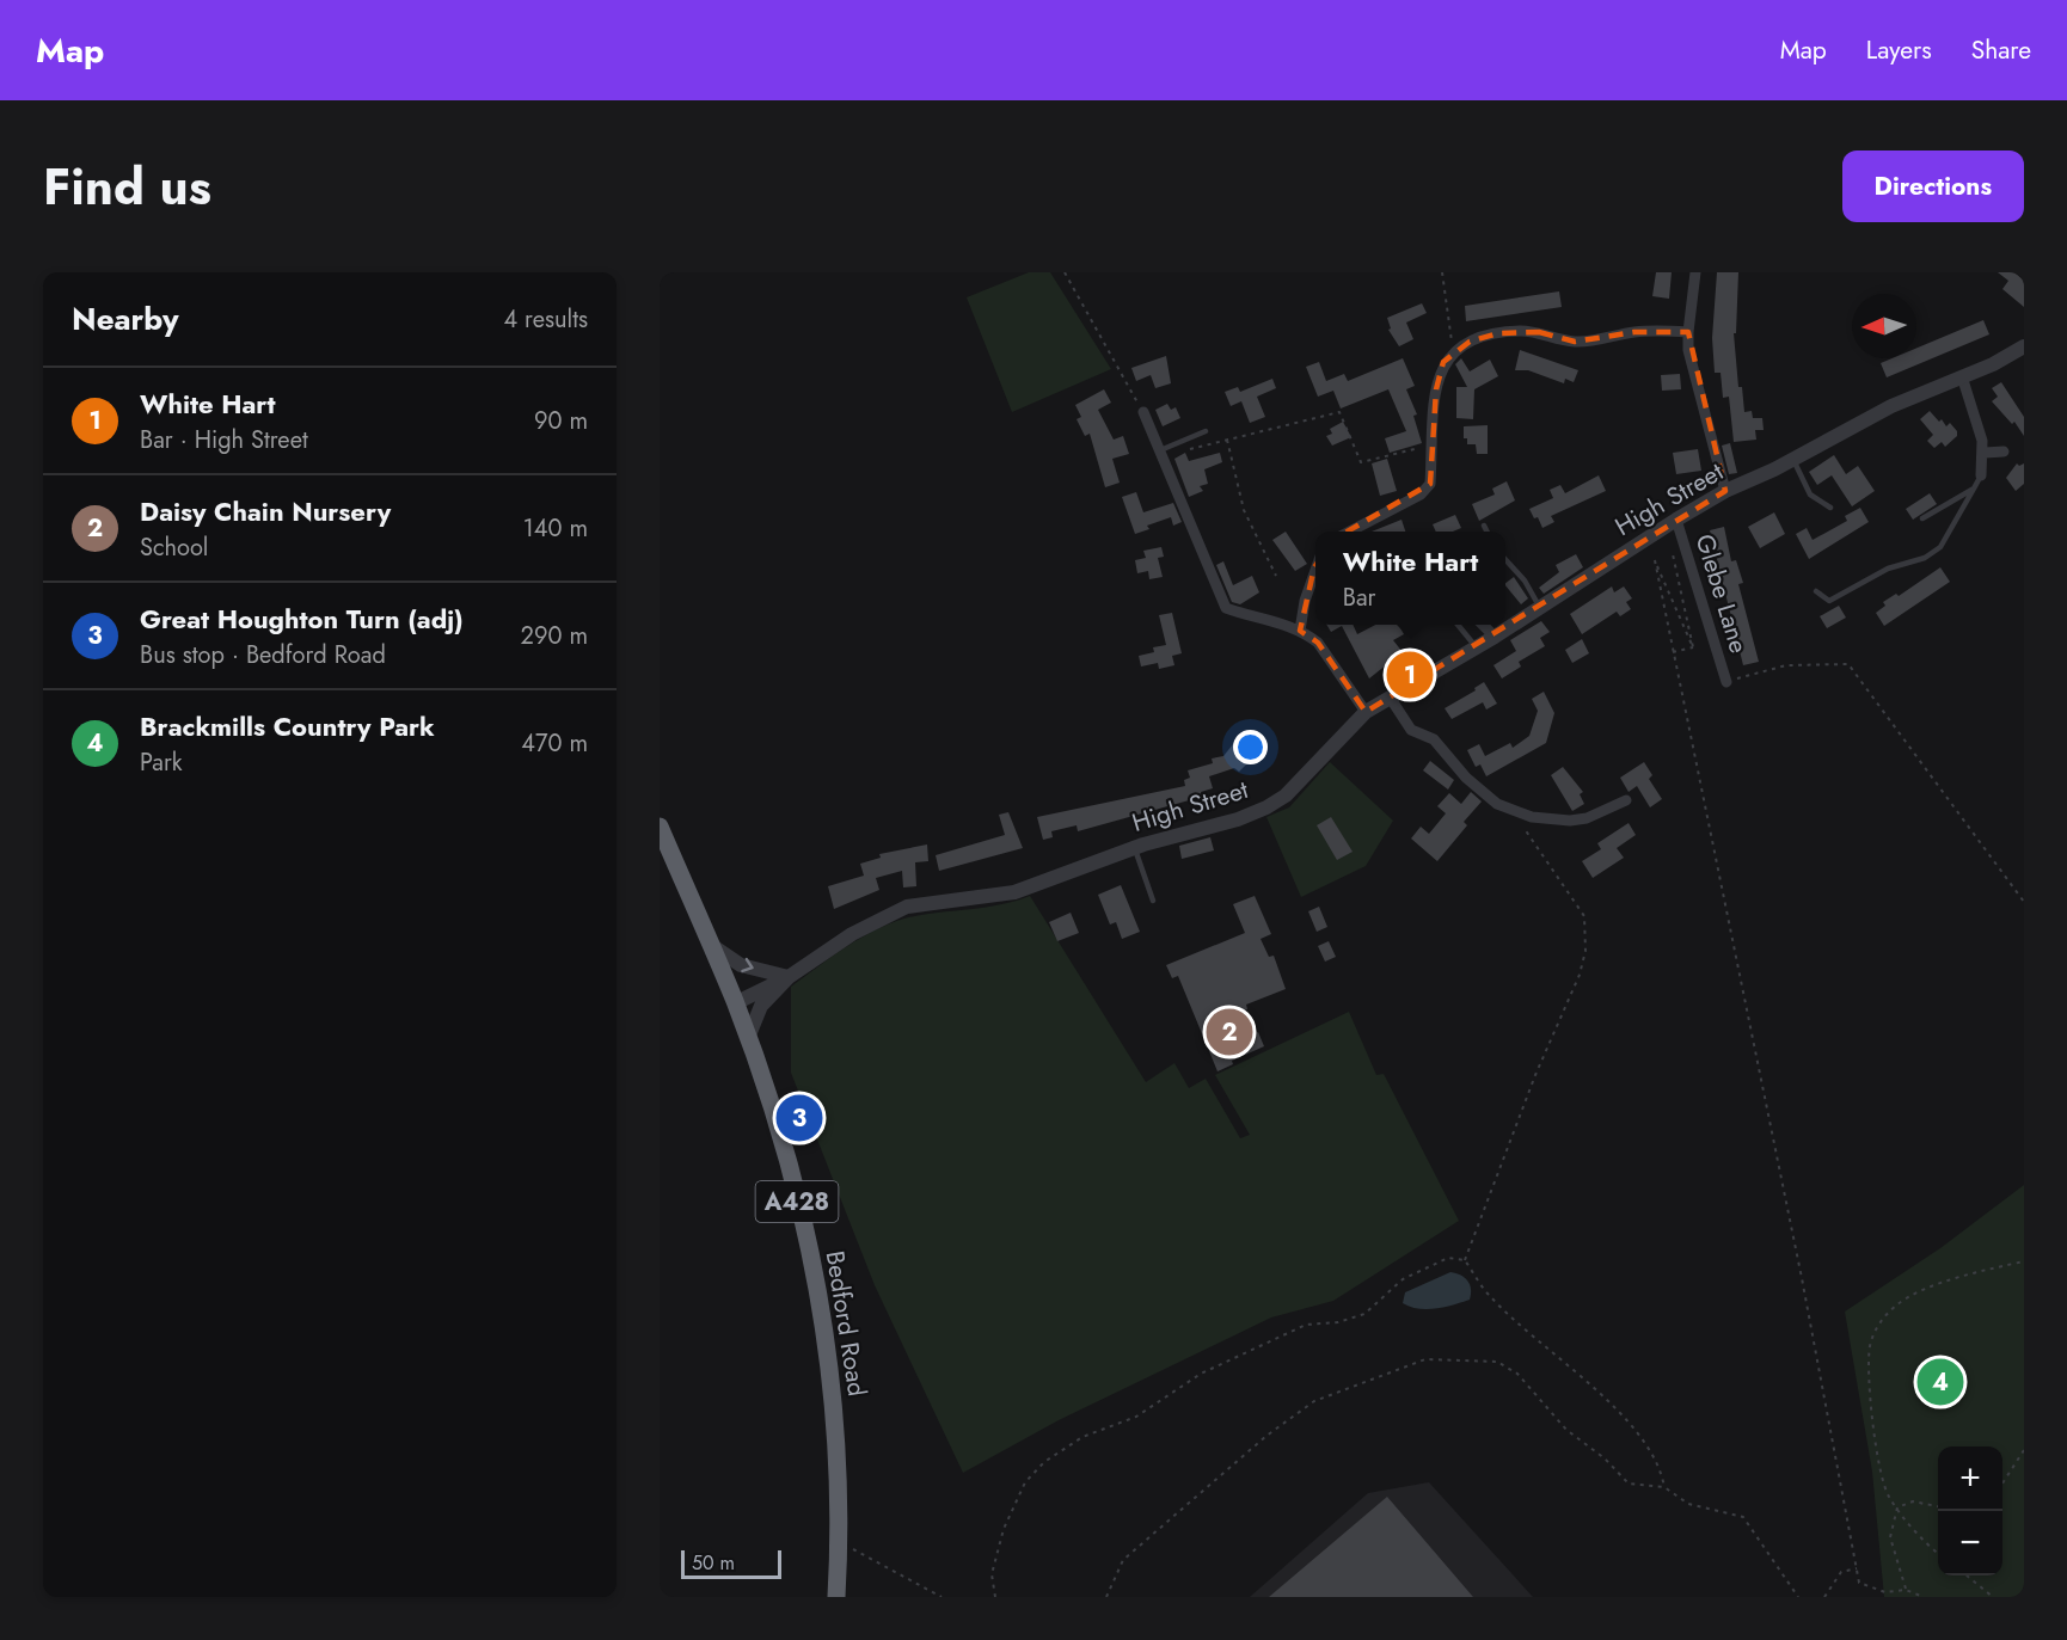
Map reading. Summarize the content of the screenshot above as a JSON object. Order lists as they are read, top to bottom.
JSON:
{
  "streets": {
    "highway": ["A428", "Bedford Road"],
    "street": ["High Street", "Glebe Lane"]
  },
  "crossings": [
    ["High Street", "Glebe Lane"],
    ["High Street", "Bedford Road"]
  ],
  "scale_bar": "50 m",
  "north": "left",
  "page": {
    "header": "Map",
    "nav": ["Map", "Layers", "Share"],
    "title": "Find us",
    "buttons": "Directions",
    "heading": ["Nearby", "4 results"],
    "list": [
      {
        "mark": "1",
        "name": "White Hart",
        "note": "Bar · High Street",
        "value": "90 m"
      },
      {
        "mark": "2",
        "name": "Daisy Chain Nursery",
        "note": "School",
        "value": "140 m"
      },
      {
        "mark": "3",
        "name": "Great Houghton Turn (adj)",
        "note": "Bus stop · Bedford Road",
        "value": "290 m"
      },
      {
        "mark": "4",
        "name": "Brackmills Country Park",
        "note": "Park",
        "value": "470 m"
      }
    ],
    "popup": ["White Hart", "Bar"],
    "pins": [
      "1",
      "2",
      "3",
      "4"
    ],
    "map_buttons": ["+", "−"],
    "scale": "50 m"
  }
}
